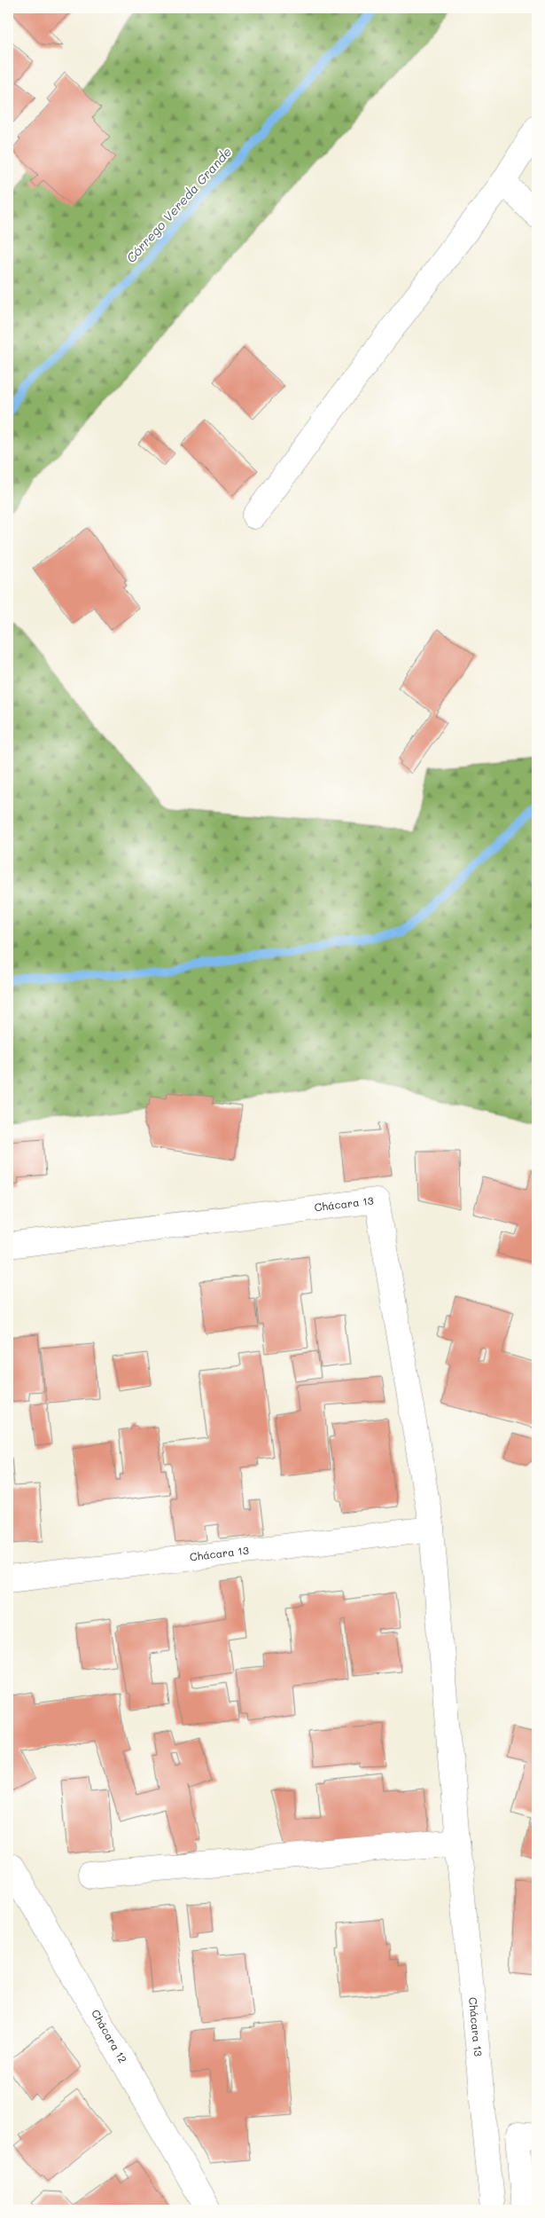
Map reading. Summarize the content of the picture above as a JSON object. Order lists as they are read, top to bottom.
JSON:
{
  "streets": {
    "street": ["Chácara 13", "Chácara 12"]
  },
  "water": ["Córrego Vereda Grande"]
}
